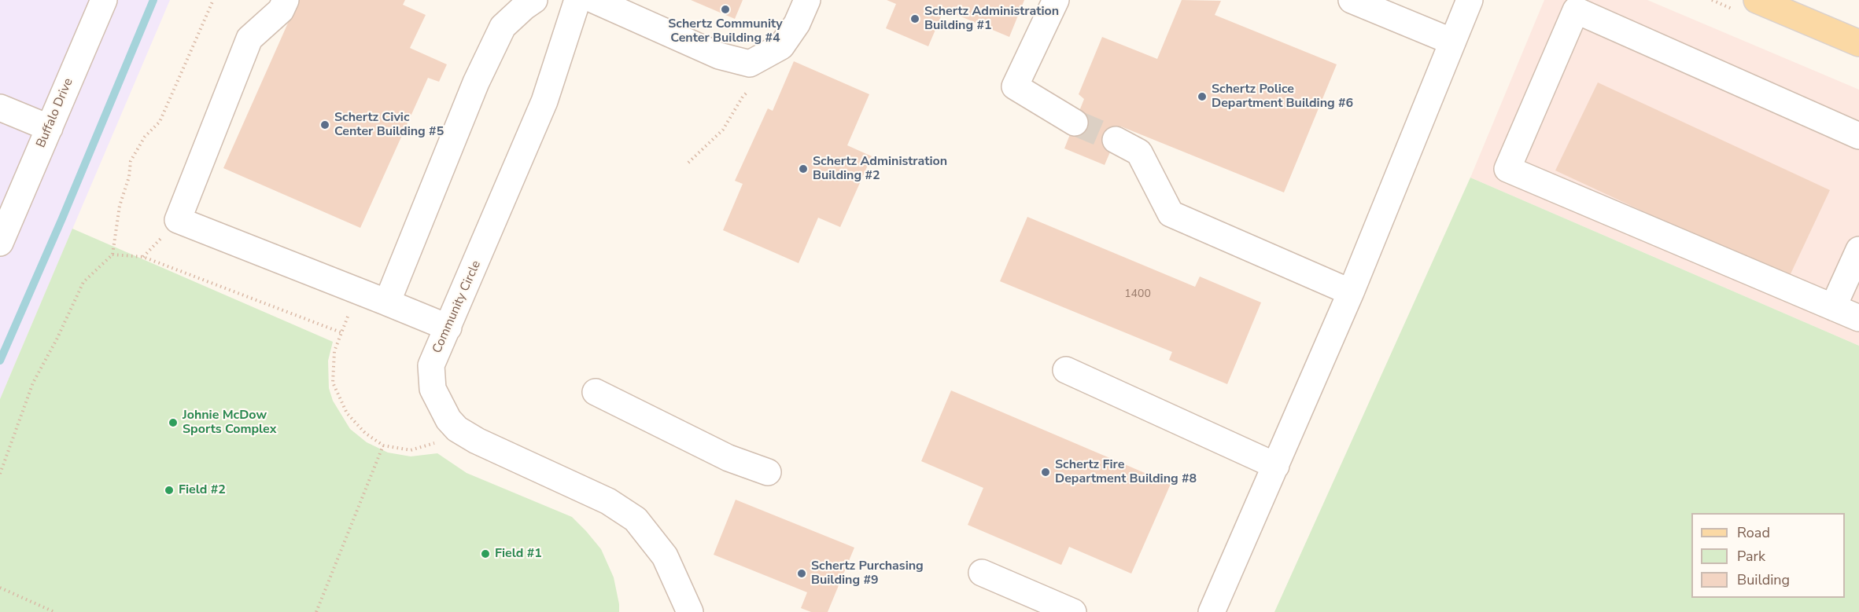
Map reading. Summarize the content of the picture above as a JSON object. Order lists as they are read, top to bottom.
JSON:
{
  "streets": {
    "street": ["Buffalo Drive", "Community Circle"]
  },
  "places": [
    "Schertz Community Center Building #4",
    "Schertz Administration Building #1",
    "Schertz Police Department Building #6",
    "Schertz Civic Center Building #5",
    "Schertz Administration Building #2",
    "Johnie McDow Sports Complex",
    "Schertz Fire Department Building #8",
    "Field #2",
    "Field #1",
    "Schertz Purchasing Building #9"
  ],
  "house_numbers": ["1400"],
  "legend": ["Road", "Park", "Building"]
}
